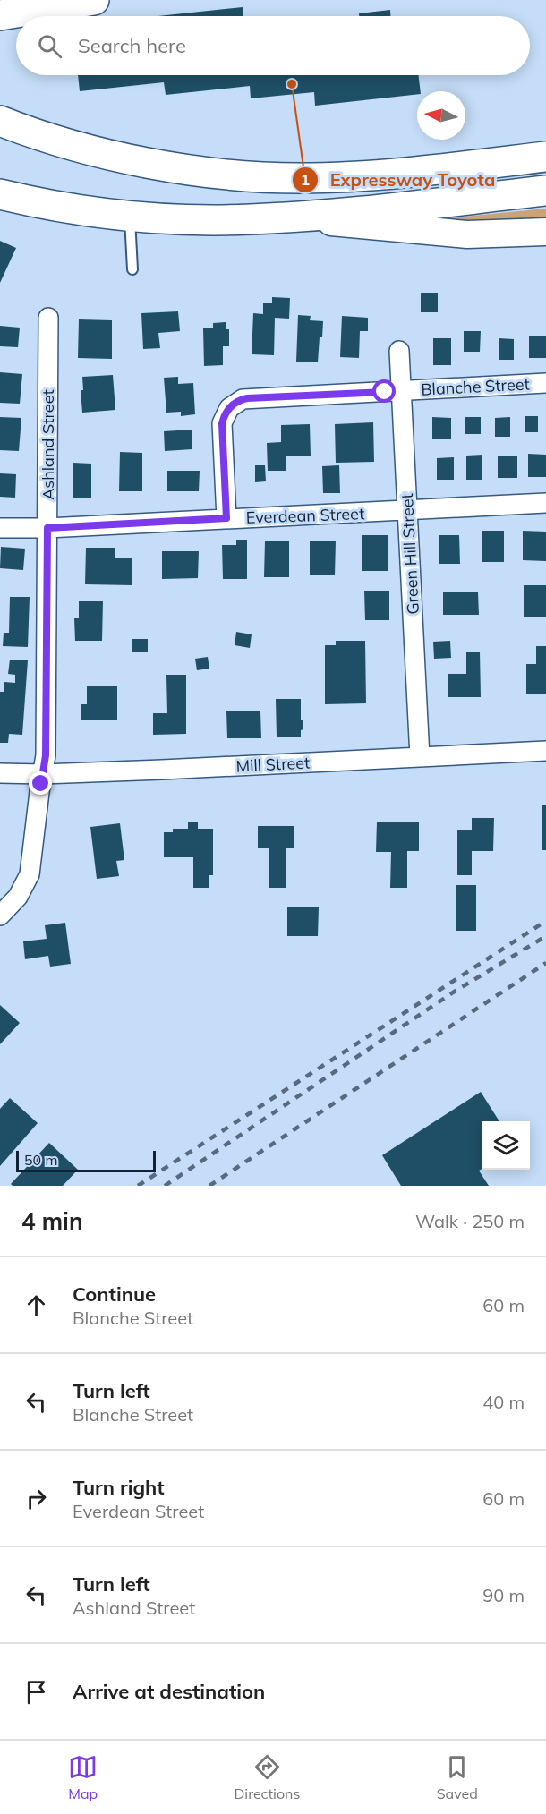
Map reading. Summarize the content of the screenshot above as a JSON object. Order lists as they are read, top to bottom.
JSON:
{
  "streets": {
    "street": [
      "Blanche Street",
      "Ashland Street",
      "Everdean Street",
      "Green Hill Street",
      "Mill Street"
    ]
  },
  "crossings": [
    ["Blanche Street", "Everdean Street"],
    ["Blanche Street", "Green Hill Street"],
    ["Ashland Street", "Everdean Street"],
    ["Ashland Street", "Mill Street"],
    ["Everdean Street", "Green Hill Street"],
    ["Green Hill Street", "Mill Street"]
  ],
  "places": ["Expressway Toyota"],
  "scale_bar": "50 m",
  "north": "left",
  "page": {
    "search": "Search here",
    "scale": "50 m",
    "heading": ["4 min", "Walk · 250 m"],
    "list": [
      ["Continue", "Blanche Street", "60 m"],
      ["Turn left", "Blanche Street", "40 m"],
      ["Turn right", "Everdean Street", "60 m"],
      ["Turn left", "Ashland Street", "90 m"],
      "Arrive at destination"
    ],
    "nav": ["Map", "Directions", "Saved"]
  }
}
